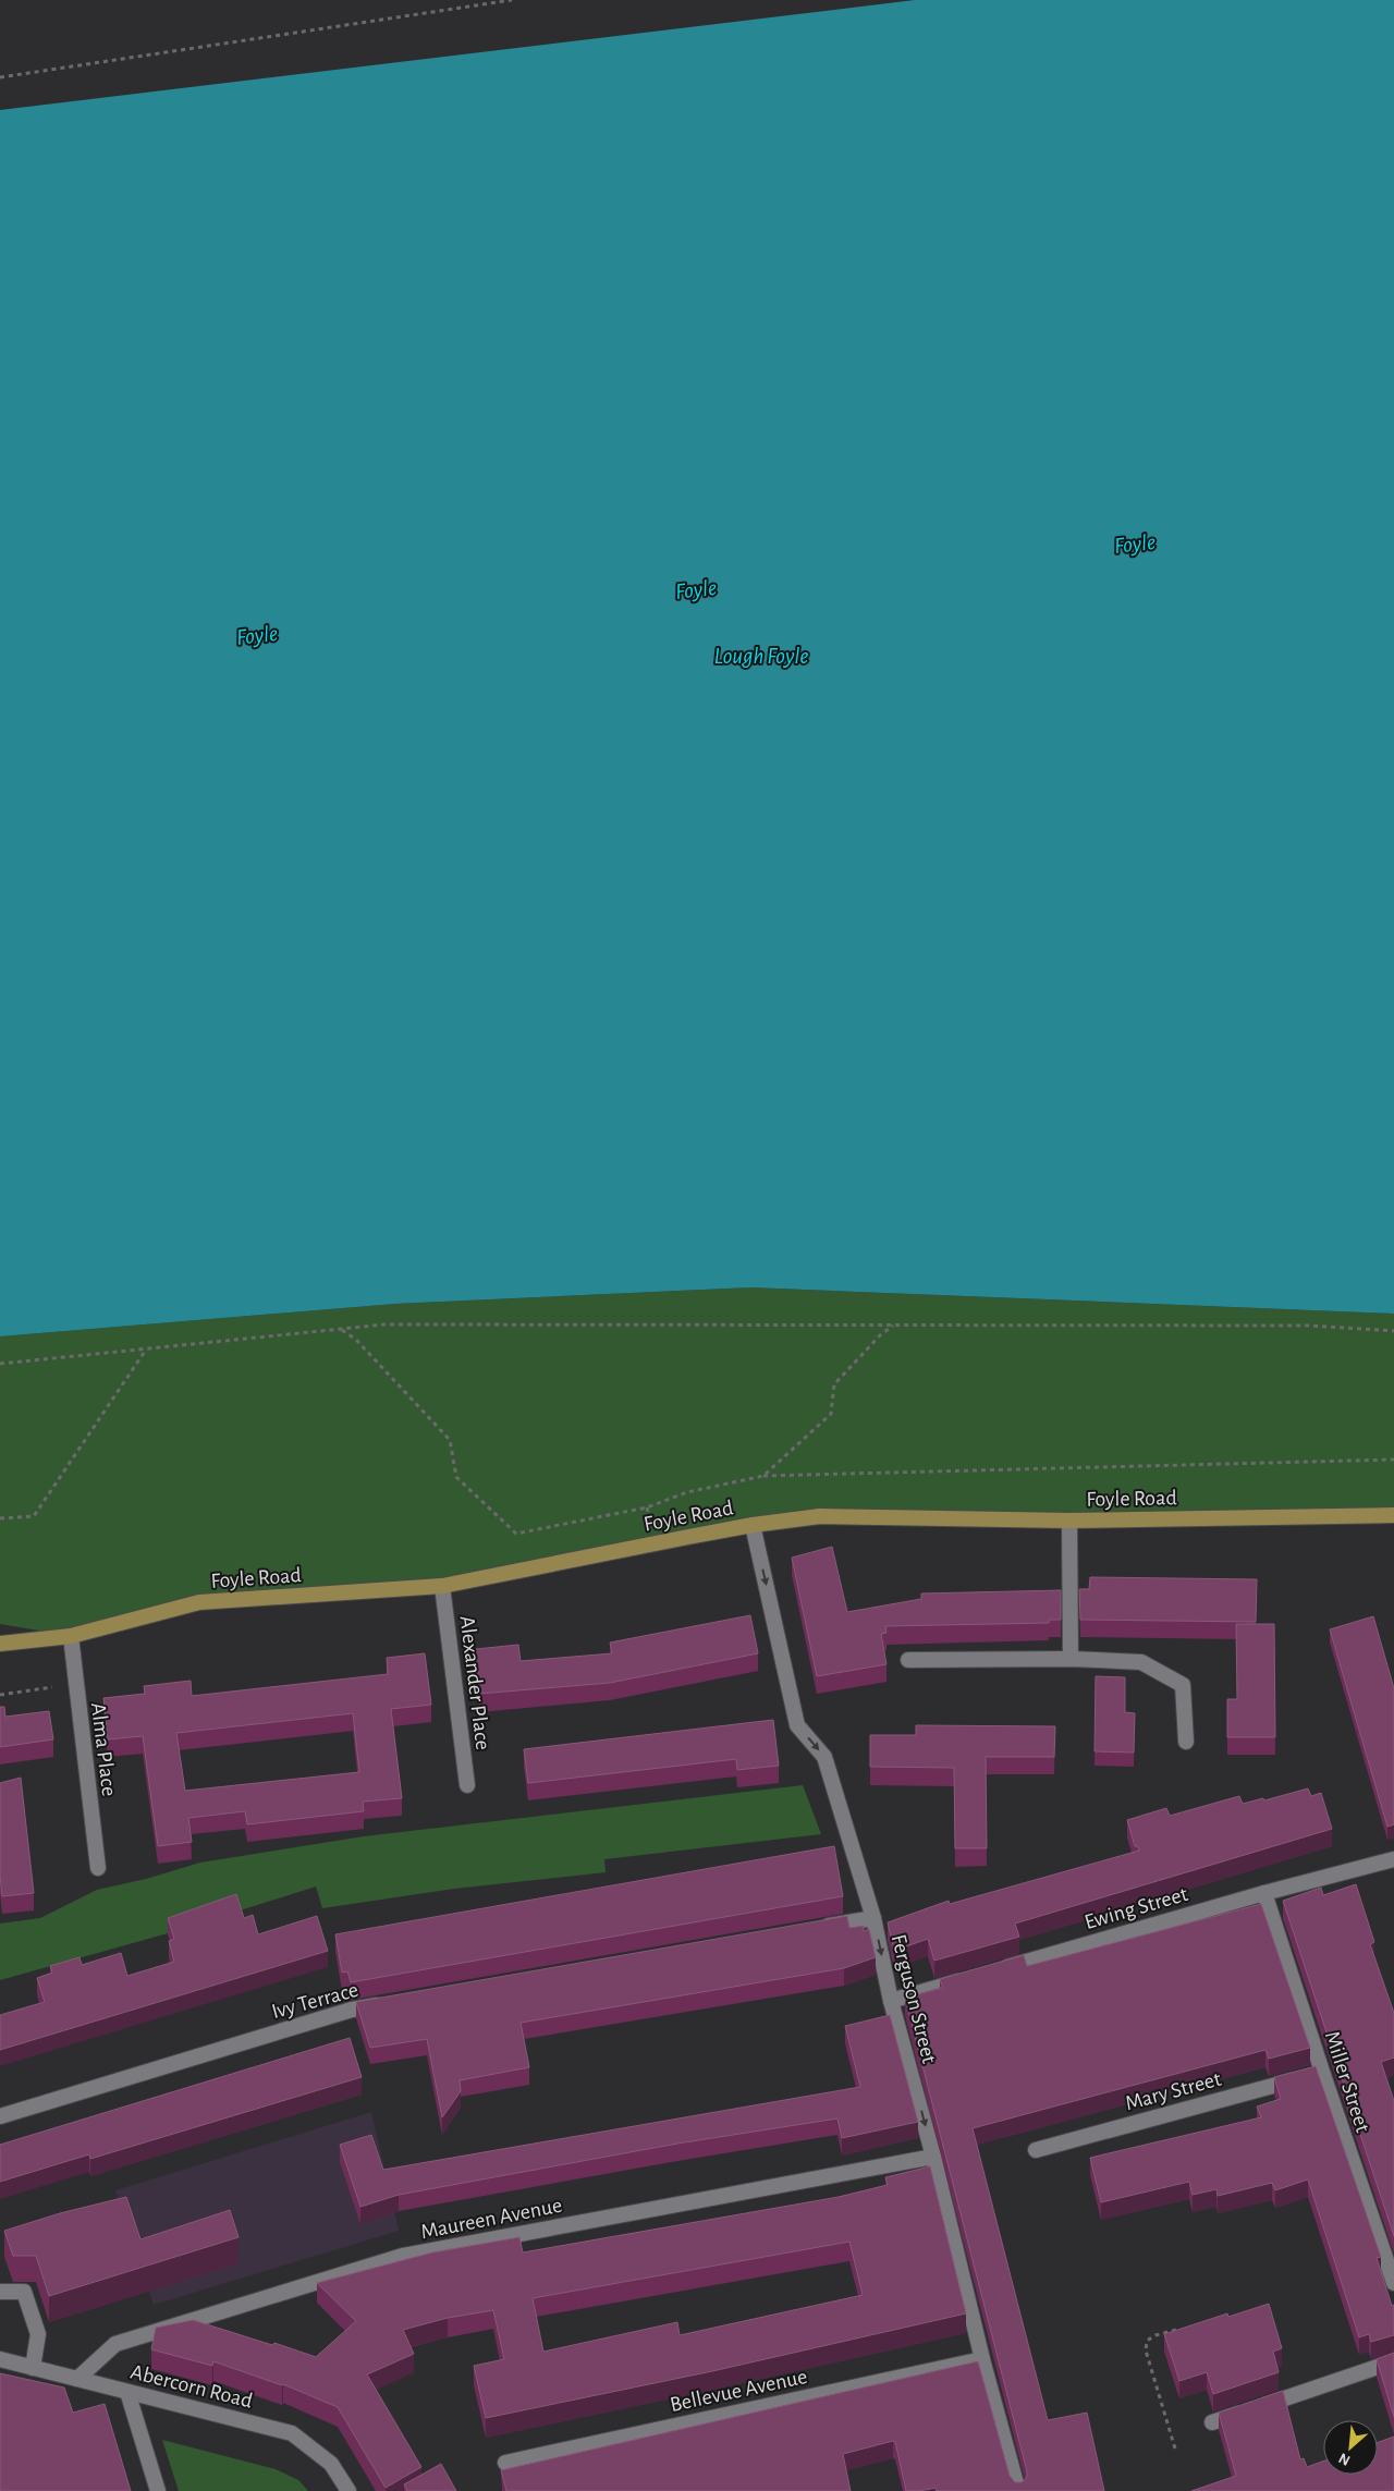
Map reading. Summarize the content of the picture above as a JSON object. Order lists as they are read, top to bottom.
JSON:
{
  "streets": {
    "main road": ["Foyle Road"],
    "street": [
      "Alexander Place",
      "Alma Place",
      "Ewing Street",
      "Ferguson Street",
      "Ivy Terrace",
      "Miller Street",
      "Mary Street",
      "Maureen Avenue",
      "Abercorn Road",
      "Bellevue Avenue"
    ]
  },
  "crossings": [
    ["Foyle Road", "Alexander Place"],
    ["Foyle Road", "Alma Place"],
    ["Foyle Road", "Ferguson Street"],
    ["Ewing Street", "Miller Street"],
    ["Ferguson Street", "Maureen Avenue"],
    ["Ferguson Street", "Bellevue Avenue"],
    ["Miller Street", "Mary Street"],
    ["Maureen Avenue", "Abercorn Road"]
  ],
  "one_way": ["Ferguson Street"],
  "water": ["Foyle", "Lough Foyle"],
  "north": "bottom left"
}
